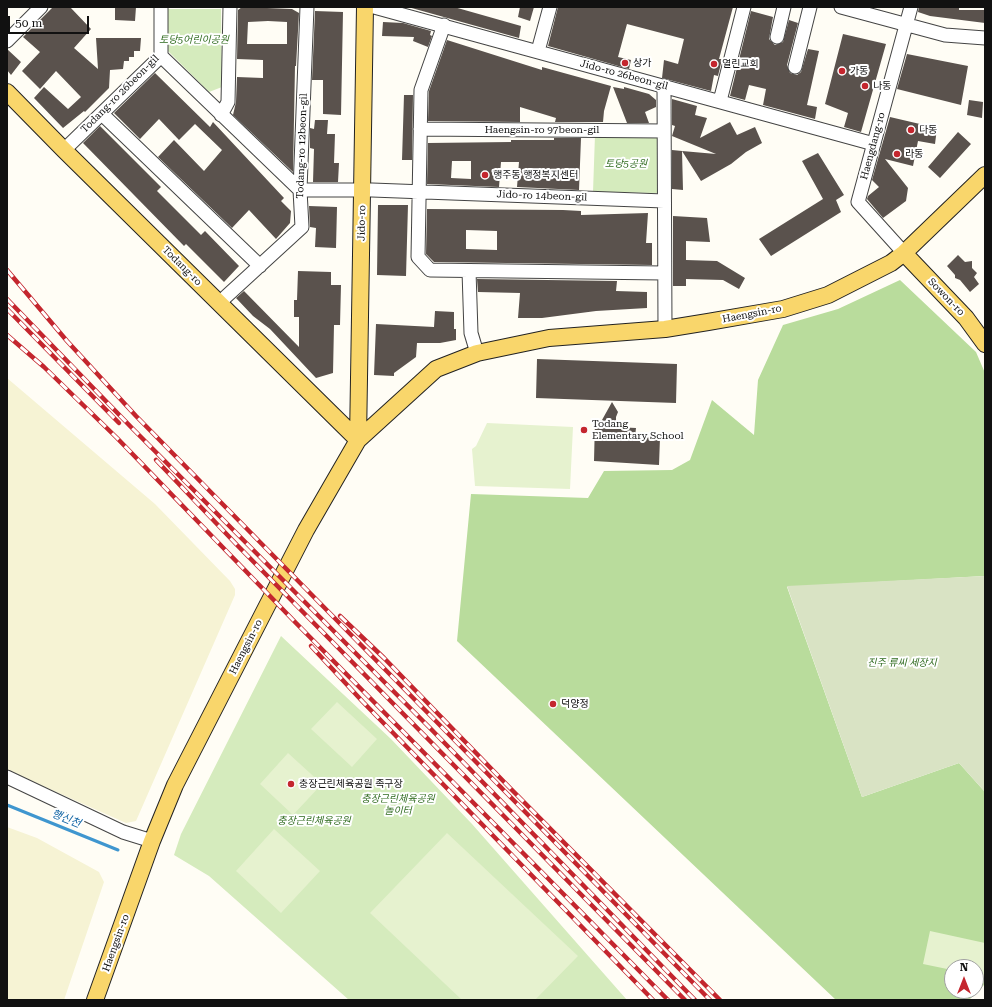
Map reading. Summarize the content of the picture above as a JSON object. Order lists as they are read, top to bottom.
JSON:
{
  "streets": {
    "main road": [
      "Jido-ro",
      "Todang-ro",
      "Sowon-ro",
      "Haengsin-ro"
    ],
    "street": [
      "Jido-ro 26beon-gil",
      "Todang-ro 26beon-gil",
      "Haengsin-ro 97beon-gil",
      "Todang-ro 12beon-gil",
      "Haengdang-ro",
      "Jido-ro 14beon-gil"
    ]
  },
  "crossings": [
    ["Jido-ro 26beon-gil", "Haengdang-ro"],
    ["Todang-ro 26beon-gil", "Todang-ro"],
    ["Todang-ro 12beon-gil", "Jido-ro 14beon-gil"],
    ["Todang-ro 12beon-gil", "Todang-ro"],
    ["Haengdang-ro", "Sowon-ro"],
    ["Haengdang-ro", "Haengsin-ro"],
    ["Jido-ro 14beon-gil", "Jido-ro"],
    ["Jido-ro", "Todang-ro"],
    ["Jido-ro", "Haengsin-ro"],
    ["Todang-ro", "Haengsin-ro"],
    ["Sowon-ro", "Haengsin-ro"]
  ],
  "water": ["행신천"],
  "parks": [
    "토당5어린이공원",
    "토당5공원",
    "진주 류씨 세장지",
    "충장근린체육공원 놀이터",
    "충장근린체육공원"
  ],
  "places": [
    "상가",
    "열린교회",
    "가동",
    "나동",
    "다동",
    "라동",
    "행주동 행정복지센터",
    "Todang Elementary School",
    "덕양정",
    "충장근린체육공원 족구장"
  ],
  "scale_bar": "50 m",
  "north": "top"
}
